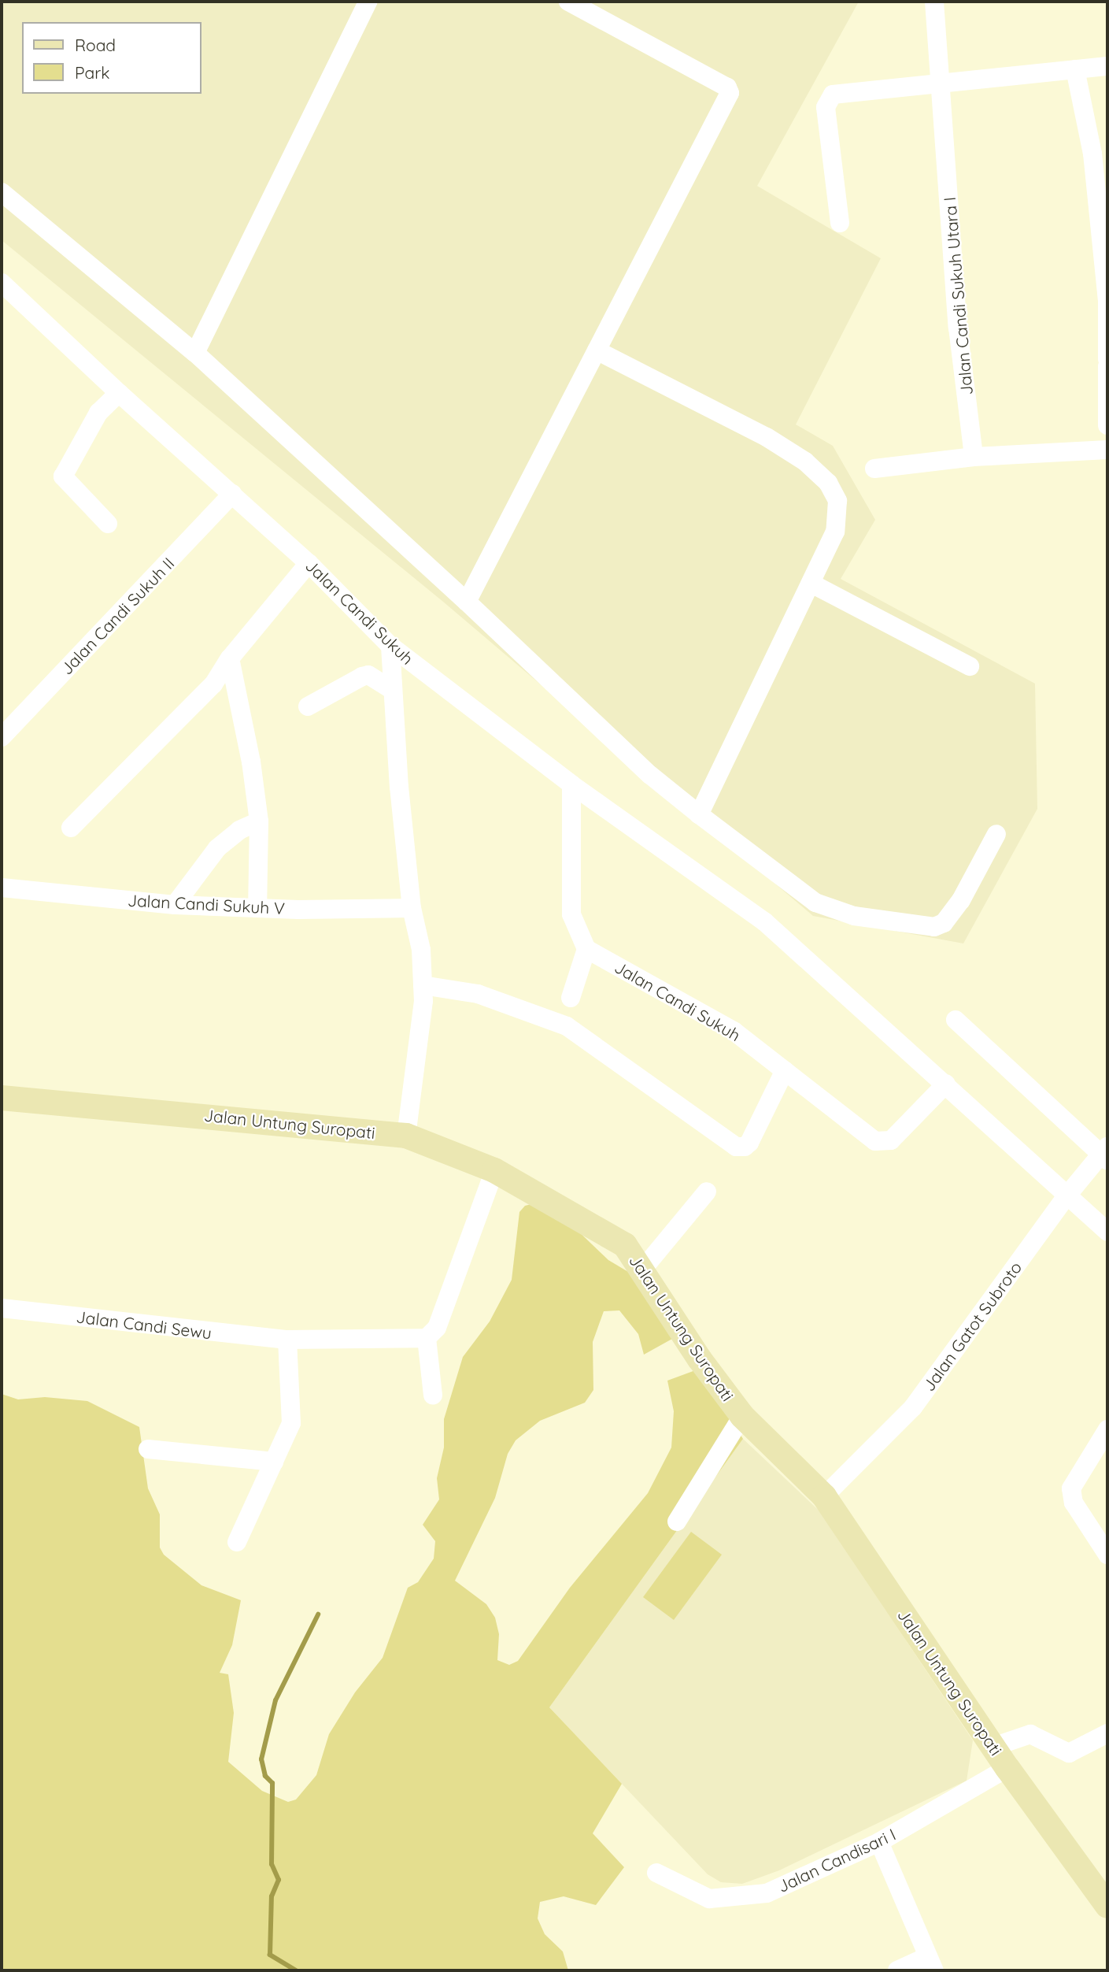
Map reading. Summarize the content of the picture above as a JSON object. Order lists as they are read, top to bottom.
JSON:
{
  "streets": {
    "main road": ["Jalan Untung Suropati"],
    "street": [
      "Jalan Candi Sukuh Utara I",
      "Jalan Candi Sukuh",
      "Jalan Candi Sukuh II",
      "Jalan Candi Sukuh V",
      "Jalan Candi Sewu",
      "Jalan Gatot Subroto",
      "Jalan Candisari I"
    ]
  },
  "crossings": [
    ["Jalan Candi Sukuh", "Jalan Candi Sukuh II"],
    ["Jalan Candi Sukuh", "Jalan Gatot Subroto"],
    ["Jalan Untung Suropati", "Jalan Gatot Subroto"],
    ["Jalan Untung Suropati", "Jalan Candisari I"]
  ],
  "legend": ["Road", "Park"]
}
